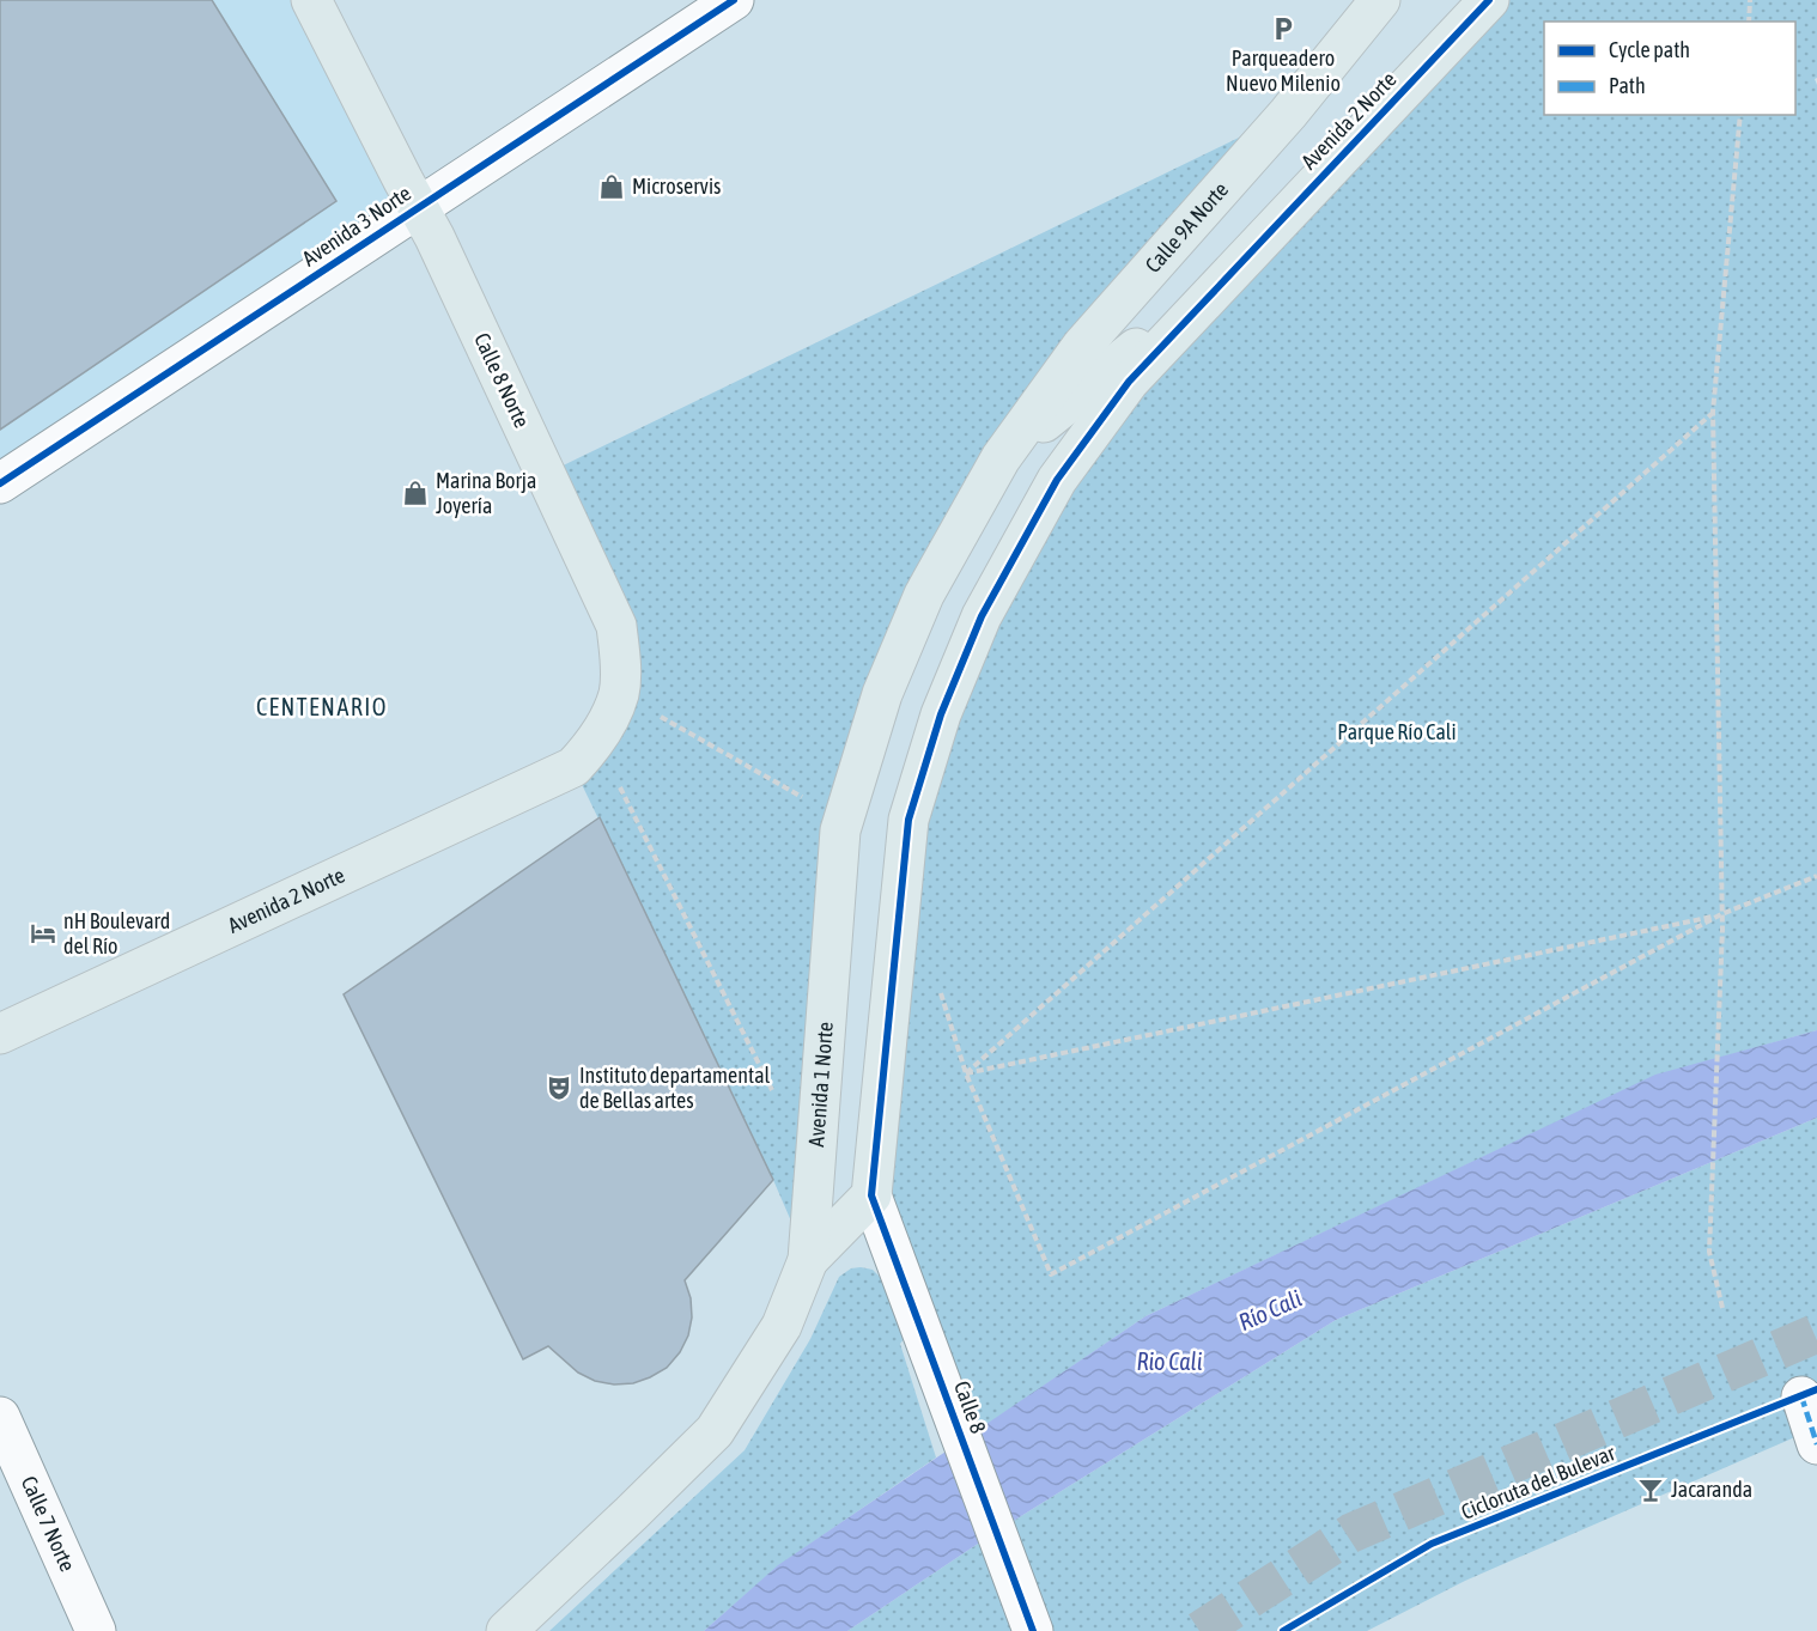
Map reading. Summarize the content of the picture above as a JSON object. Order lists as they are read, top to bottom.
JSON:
{
  "streets": {
    "main road": [
      "Avenida 2 Norte",
      "Calle 9A Norte",
      "Calle 8 Norte",
      "Avenida 1 Norte"
    ],
    "street": ["Avenida 3 Norte", "Calle 8", "Calle 7 Norte"],
    "cycle path": ["Cicloruta del Bulevar"]
  },
  "crossings": [
    ["Avenida 2 Norte", "Calle 8 Norte"],
    ["Avenida 3 Norte", "Calle 8 Norte"],
    ["Calle 9A Norte", "Avenida 1 Norte"]
  ],
  "districts": ["CENTENARIO"],
  "water": ["Río Cali", "Rio Cali"],
  "parks": ["Parque Río Cali"],
  "places": {
    "parking": ["Parqueadero Nuevo Milenio"],
    "shop": ["Microservis", "Marina Borja Joyería"],
    "hotel": ["nH Boulevard del Río"],
    "theatre": ["Instituto departamental de Bellas artes"],
    "bar": ["Jacaranda"]
  },
  "legend": ["Cycle path", "Path"]
}
